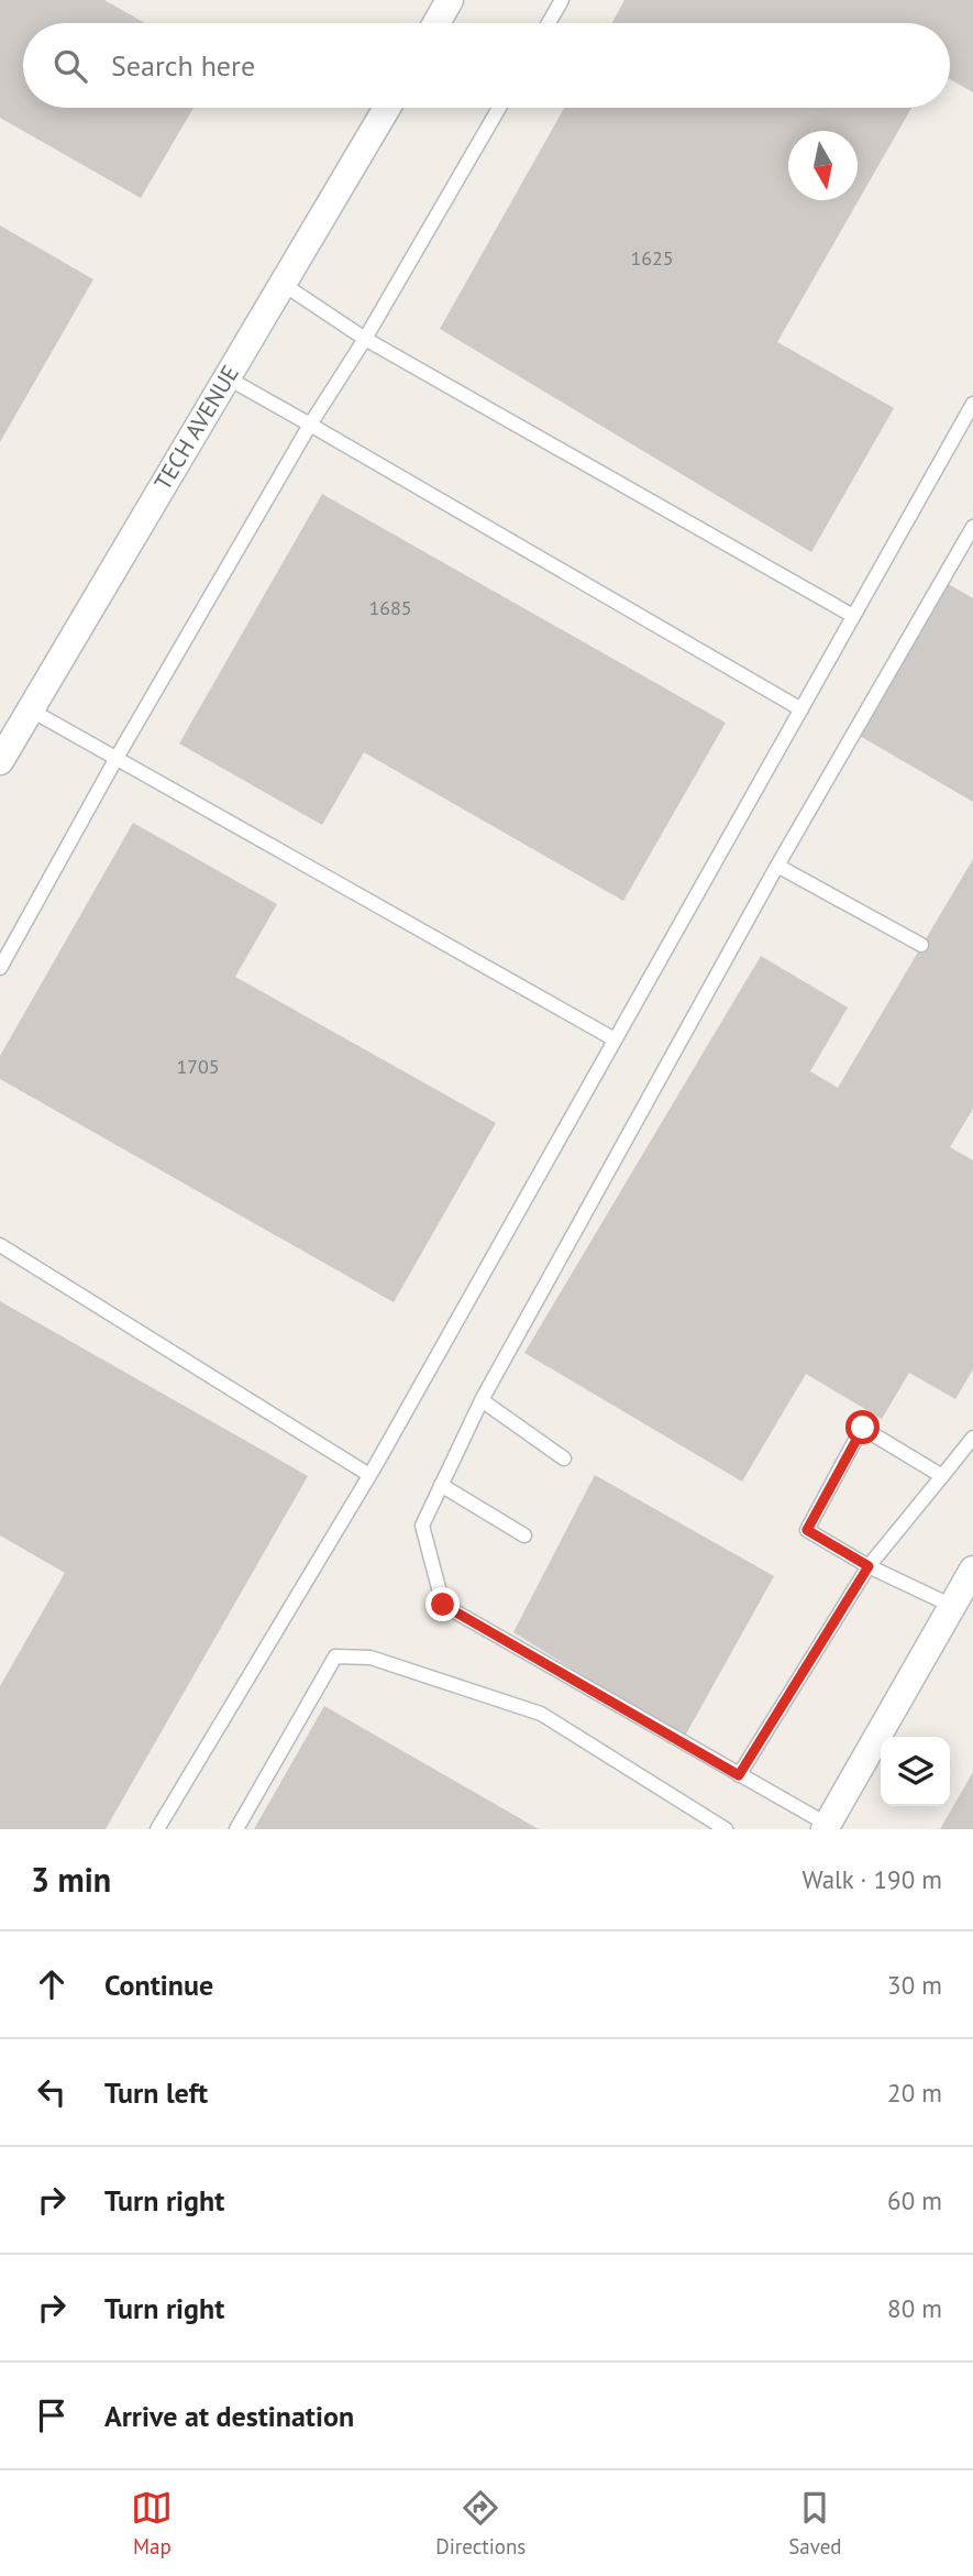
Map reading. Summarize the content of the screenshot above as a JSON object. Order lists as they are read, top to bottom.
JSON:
{
  "streets": {
    "street": ["TECH AVENUE"]
  },
  "house_numbers": ["1625", "1685", "1705"],
  "north": "bottom",
  "page": {
    "search": "Search here",
    "heading": ["3 min", "Walk · 190 m"],
    "list": [
      ["Continue", "30 m"],
      ["Turn left", "20 m"],
      ["Turn right", "60 m"],
      ["Turn right", "80 m"],
      "Arrive at destination"
    ],
    "nav": ["Map", "Directions", "Saved"]
  }
}
